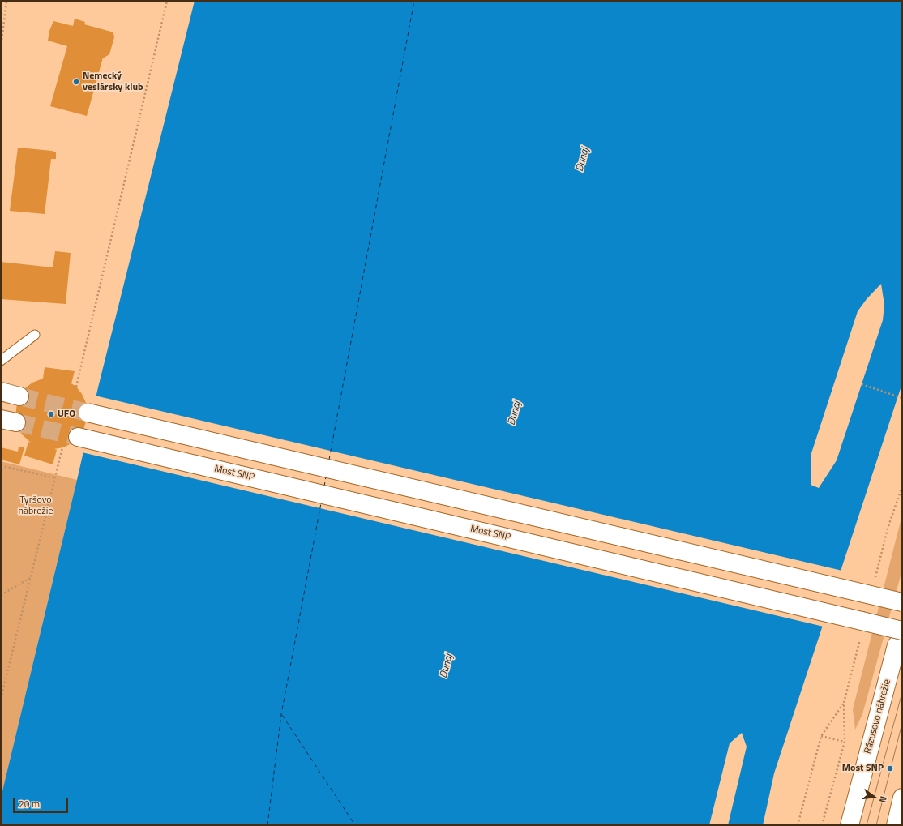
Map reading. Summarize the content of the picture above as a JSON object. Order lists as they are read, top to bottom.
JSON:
{
  "streets": {
    "main road": ["Most SNP", "Rázusovo nábrežie"]
  },
  "crossings": [
    ["Most SNP", "Rázusovo nábrežie"]
  ],
  "water": ["Dunaj"],
  "parks": ["Tyršovo nábrežie"],
  "places": ["Nemecký veslársky klub", "UFO", "Most SNP"],
  "scale_bar": "20 m",
  "north": "right"
}
